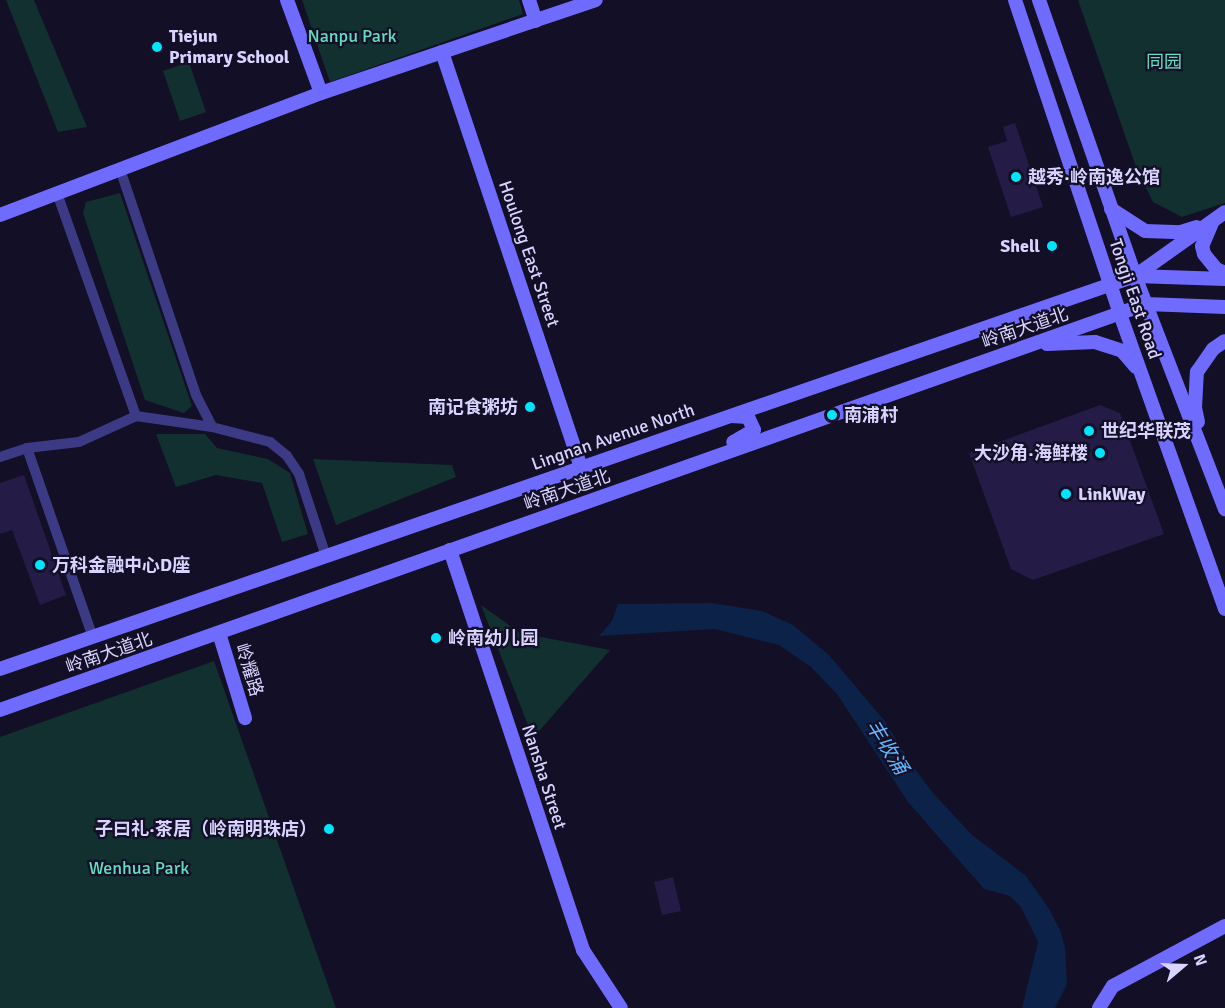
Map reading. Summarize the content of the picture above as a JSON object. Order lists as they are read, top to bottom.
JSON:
{
  "streets": {
    "main road": [
      "Houlong East Street",
      "Tongji East Road",
      "岭南大道北",
      "Lingnan Avenue North",
      "岭耀路",
      "Nansha Street"
    ]
  },
  "crossings": [
    ["Houlong East Street", "Lingnan Avenue North"],
    ["Tongji East Road", "岭南大道北"],
    ["Tongji East Road", "Lingnan Avenue North"],
    ["岭南大道北", "岭耀路"],
    ["岭南大道北", "Nansha Street"]
  ],
  "water": ["丰收涌"],
  "parks": ["Nanpu Park", "同园", "Wenhua Park"],
  "places": [
    "Tiejun Primary School",
    "越秀·岭南逸公馆",
    "Shell",
    "南记食粥坊",
    "南浦村",
    "世纪华联茂",
    "大沙角·海鲜楼",
    "LinkWay",
    "万科金融中心D座",
    "岭南幼儿园",
    "子曰礼·茶居（岭南明珠店）"
  ],
  "north": "right"
}
